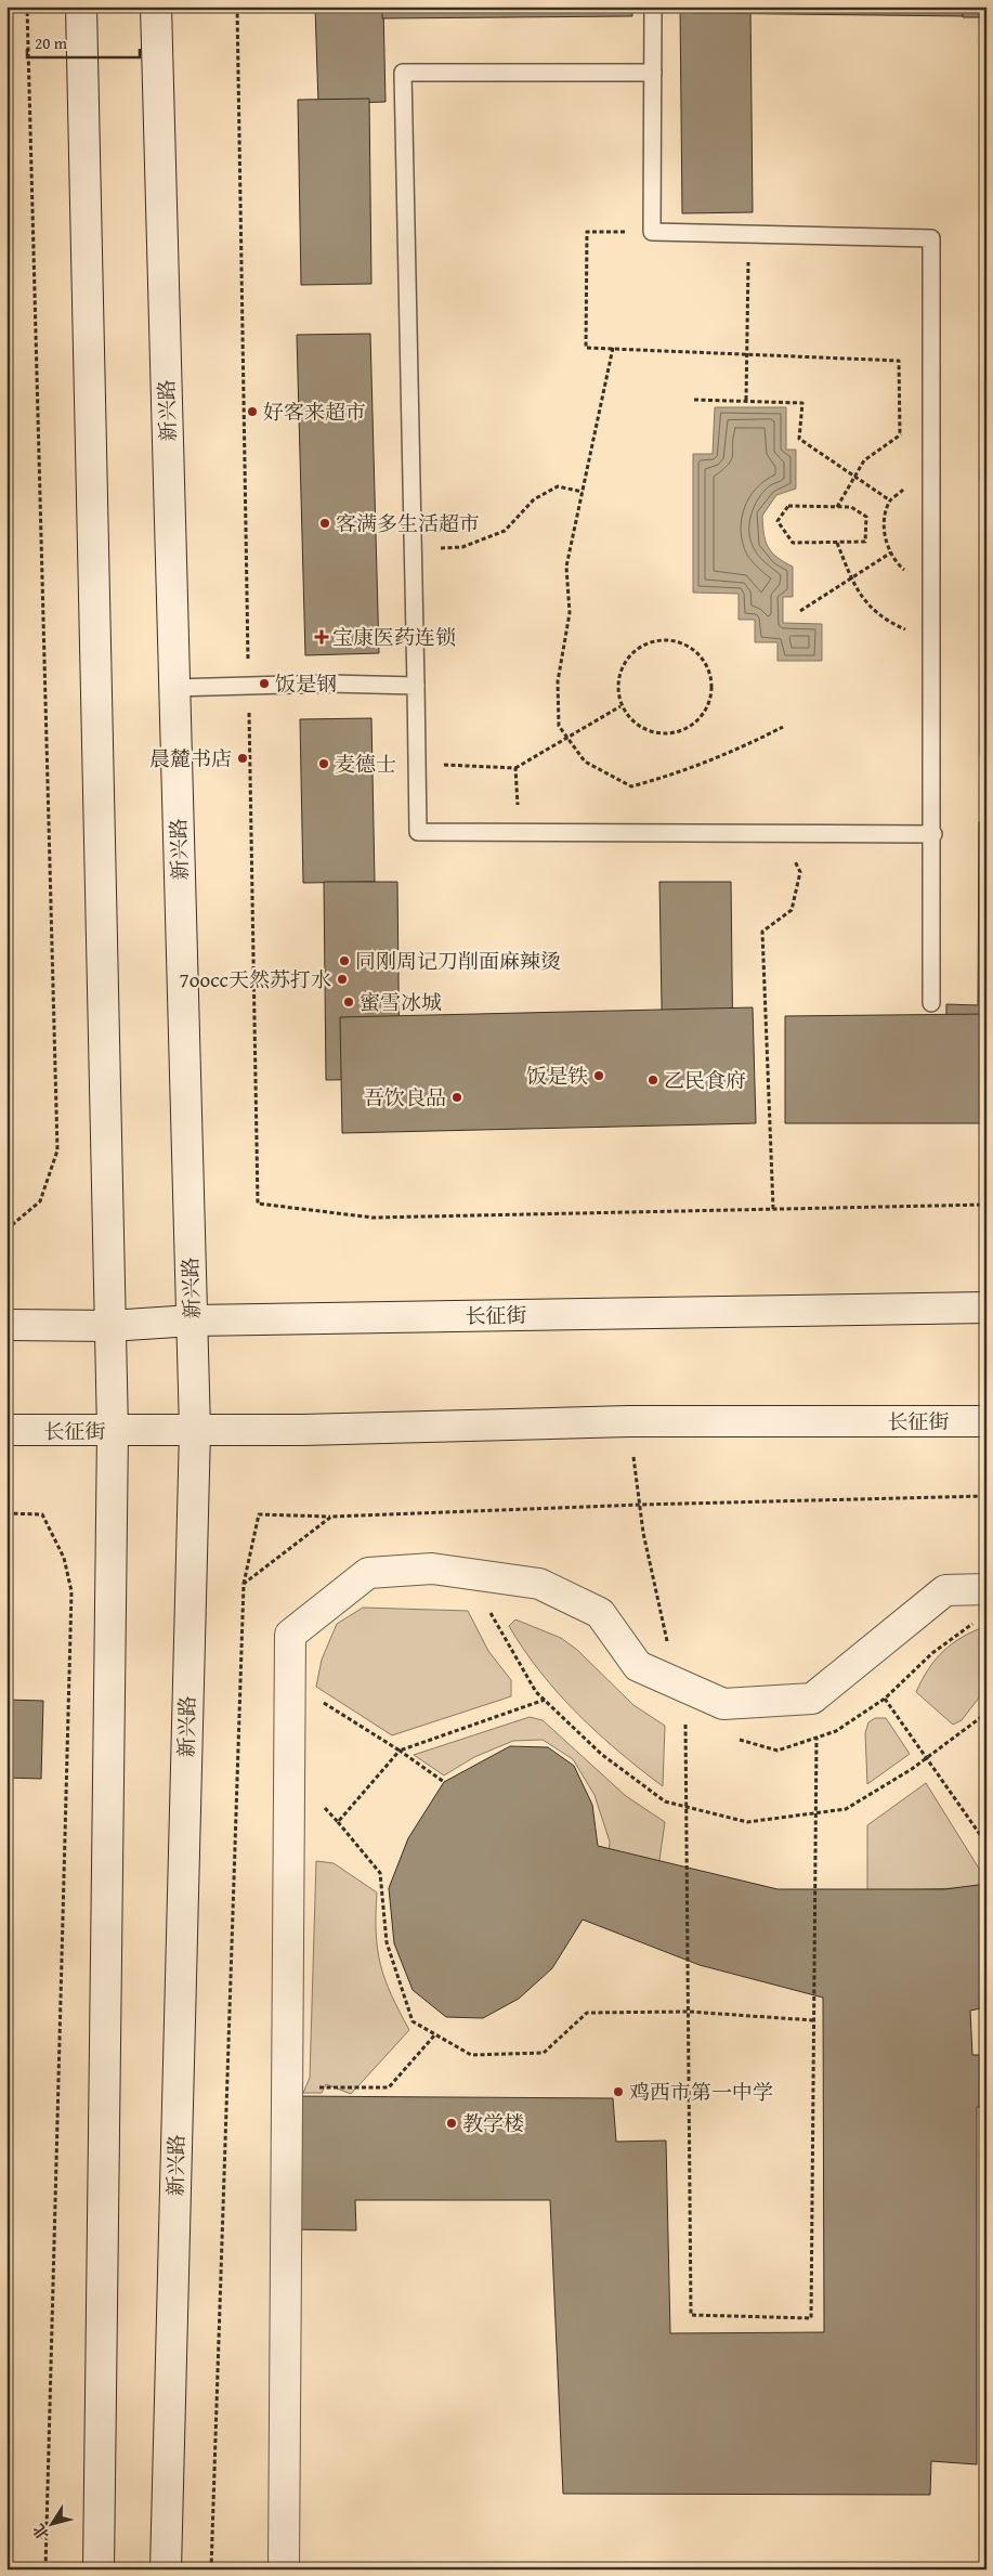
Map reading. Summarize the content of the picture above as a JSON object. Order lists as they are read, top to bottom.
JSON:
{
  "streets": {
    "main road": ["新兴路", "长征街"]
  },
  "crossings": [
    ["新兴路", "长征街"]
  ],
  "places": {
    "other": [
      "好客来超市",
      "客满多生活超市",
      "饭是钢",
      "晨麓书店",
      "麦德士",
      "同刚周记刀削面麻辣烫",
      "7oocc天然苏打水",
      "蜜雪冰城",
      "饭是铁",
      "乙民食府",
      "吾饮良品",
      "鸡西市第一中学",
      "教学楼"
    ],
    "health": ["宝康医药连锁"]
  },
  "scale_bar": "20 m",
  "north": "bottom left"
}
